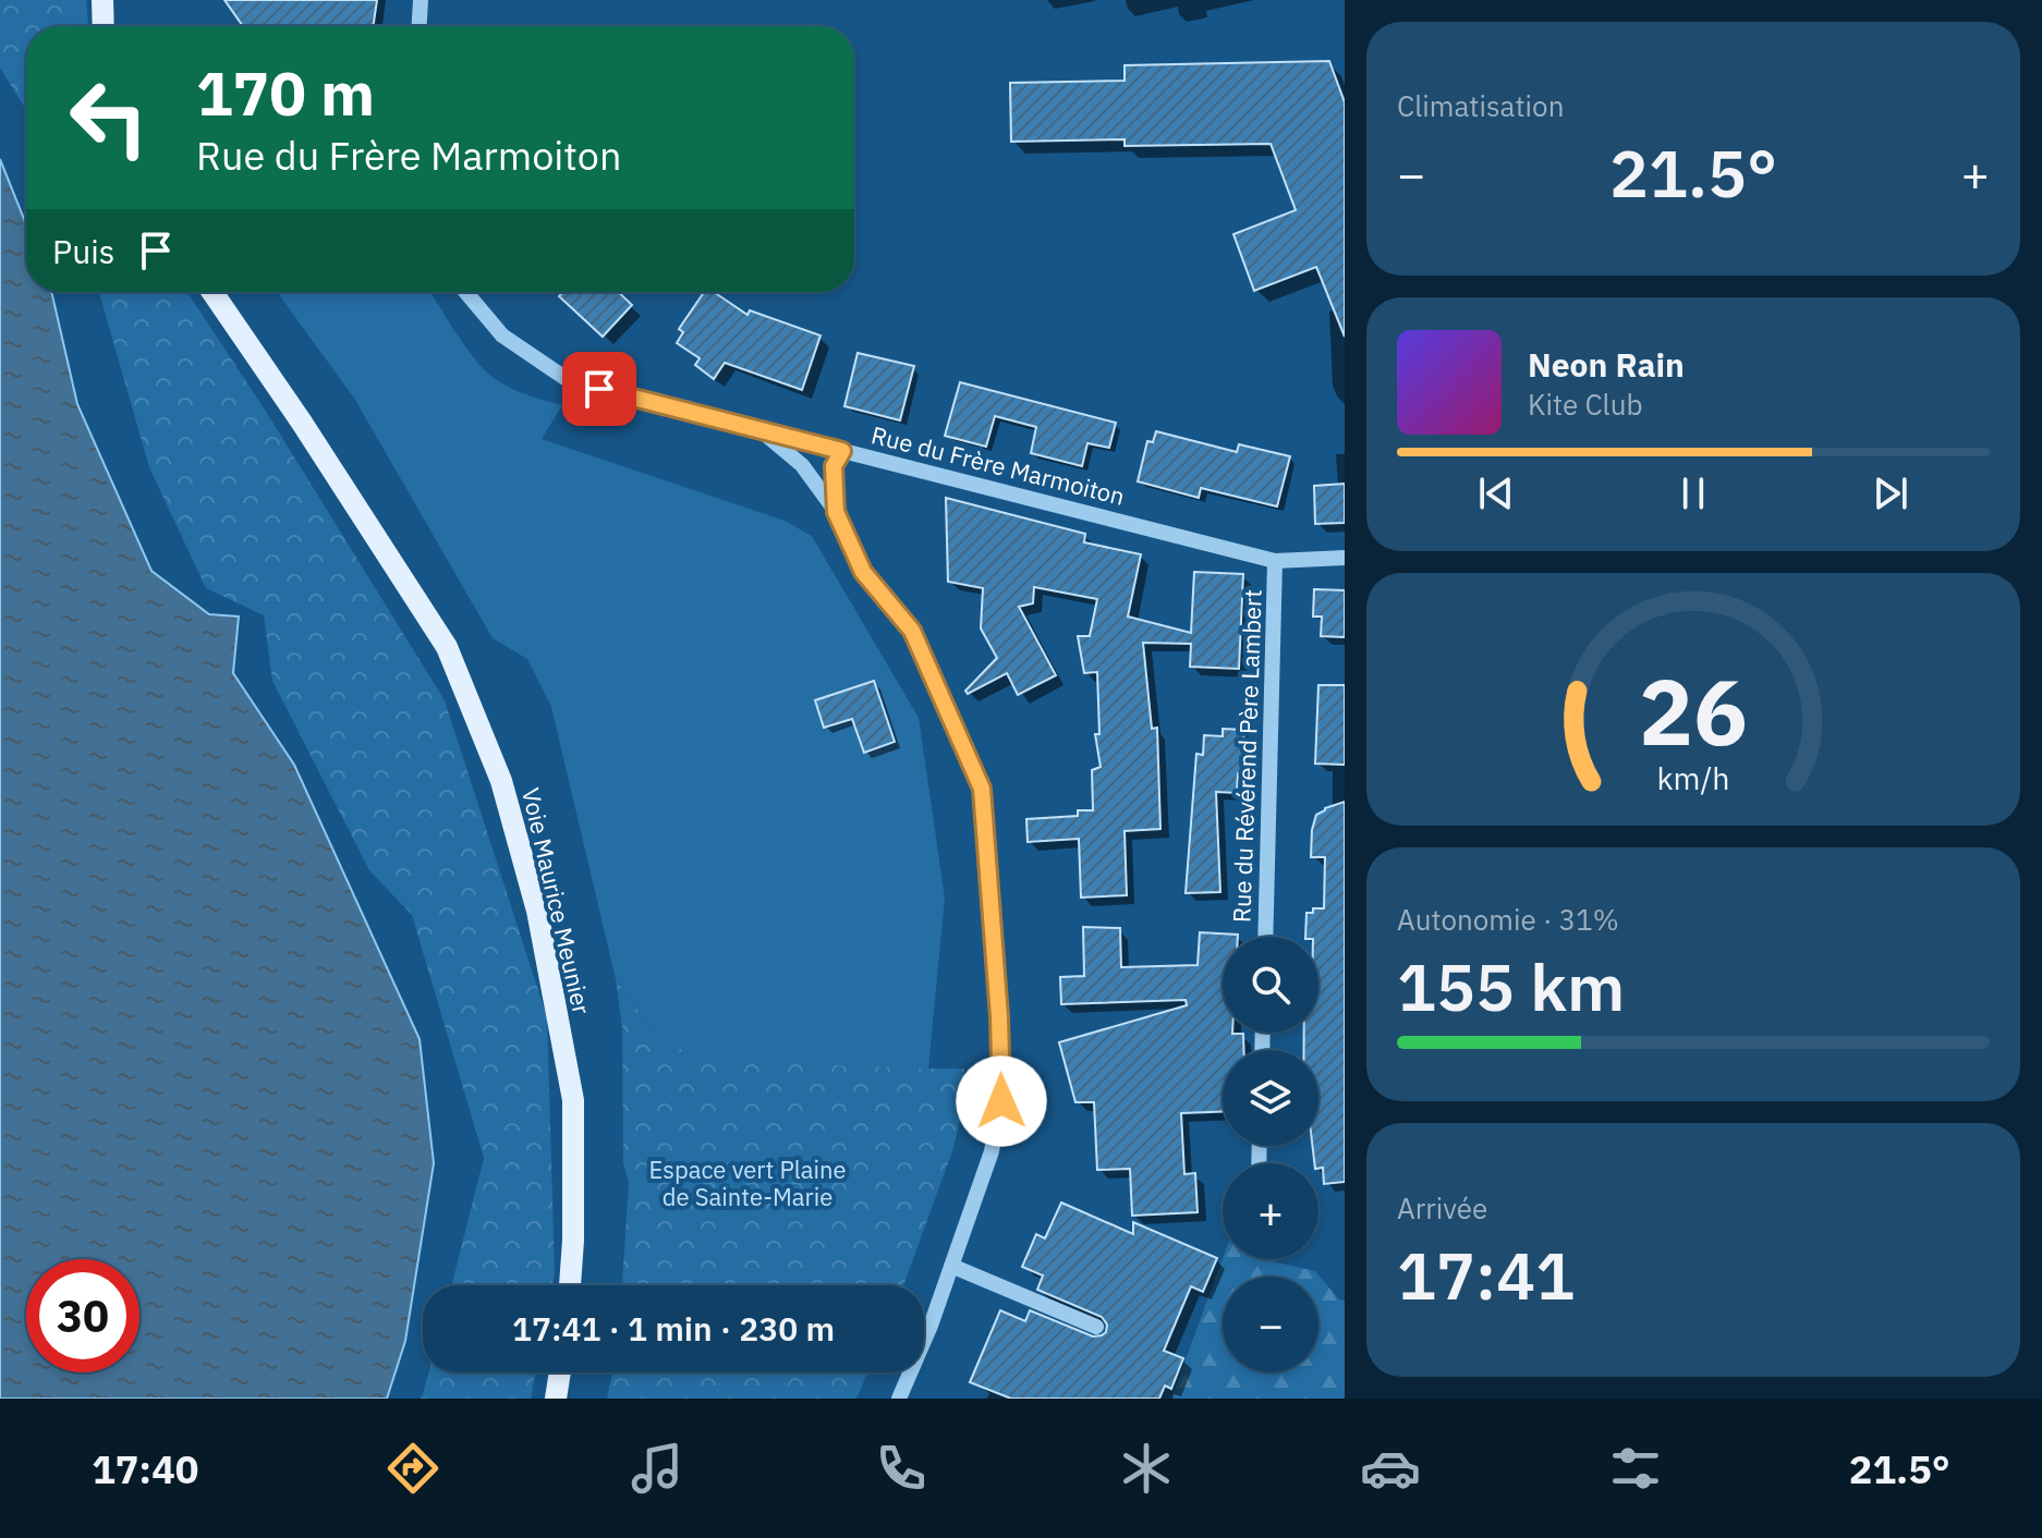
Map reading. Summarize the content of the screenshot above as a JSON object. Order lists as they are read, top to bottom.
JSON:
{
  "streets": {
    "main road": ["Voie Maurice Meunier"],
    "street": ["Rue du Frère Marmoiton", "Rue du Révérend Père Lambert"]
  },
  "crossings": [
    ["Rue du Frère Marmoiton", "Rue du Révérend Père Lambert"]
  ],
  "parks": ["Espace vert Plaine de Sainte-Marie"],
  "page": {
    "tile": [
      "Climatisation",
      ["Autonomie · 31%", "155 km"],
      ["Arrivée", "17:41"]
    ],
    "turn": ["170 m", "Rue du Frère Marmoiton"],
    "heat": ["−", "21.5°", "+"],
    "then": "Puis",
    "song": ["Neon Rain", "Kite Club"],
    "map_buttons": ["+", "−"],
    "limit": "30",
    "trip": "17:41 · 1 min · 230 m",
    "tabs": ["17:40", "21.5°"],
    "gauge": ["26", "km/h"]
  }
}
